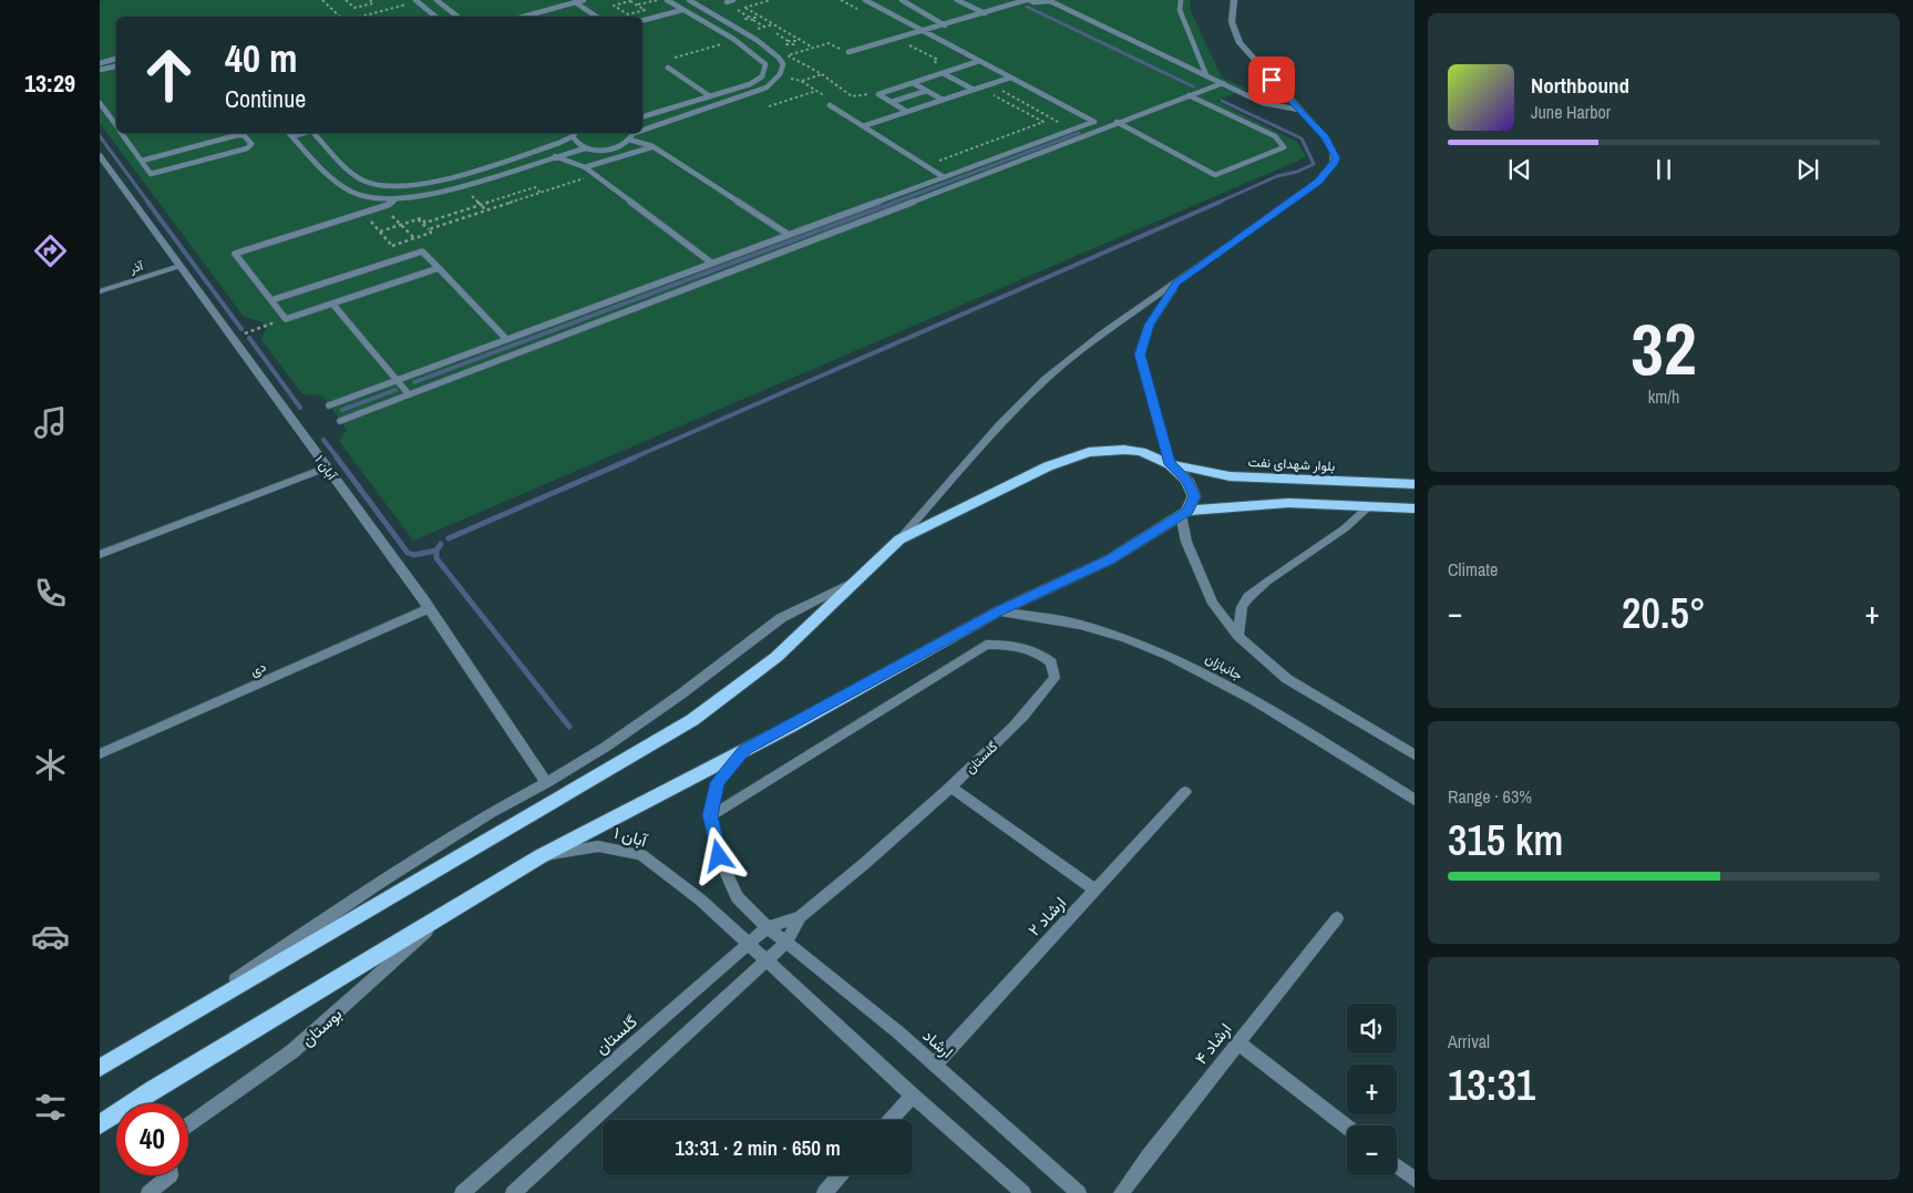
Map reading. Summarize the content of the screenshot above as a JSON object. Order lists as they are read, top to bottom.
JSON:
{
  "streets": {
    "main road": ["بلوار شهدای نفت"],
    "street": [
      "آذر",
      "آبان ۱",
      "جانبازان",
      "دی",
      "گلستان",
      "ارشاد ۲",
      "بوستان",
      "ارشاد",
      "ارشاد ۴"
    ]
  },
  "crossings": [
    ["آذر", "آبان ۱"],
    ["آبان ۱", "دی"],
    ["آبان ۱", "گلستان"],
    ["گلستان", "ارشاد"],
    ["ارشاد ۲", "ارشاد"]
  ],
  "page": {
    "tabs": "13:29",
    "turn": ["40 m", "Continue"],
    "song": ["Northbound", "June Harbor"],
    "tile": [
      ["32", "km/h"],
      "Climate",
      ["Range · 63%", "315 km"],
      ["Arrival", "13:31"]
    ],
    "heat": ["−", "20.5°", "+"],
    "map_buttons": ["+", "−"],
    "limit": "40",
    "trip": "13:31 · 2 min · 650 m"
  }
}
